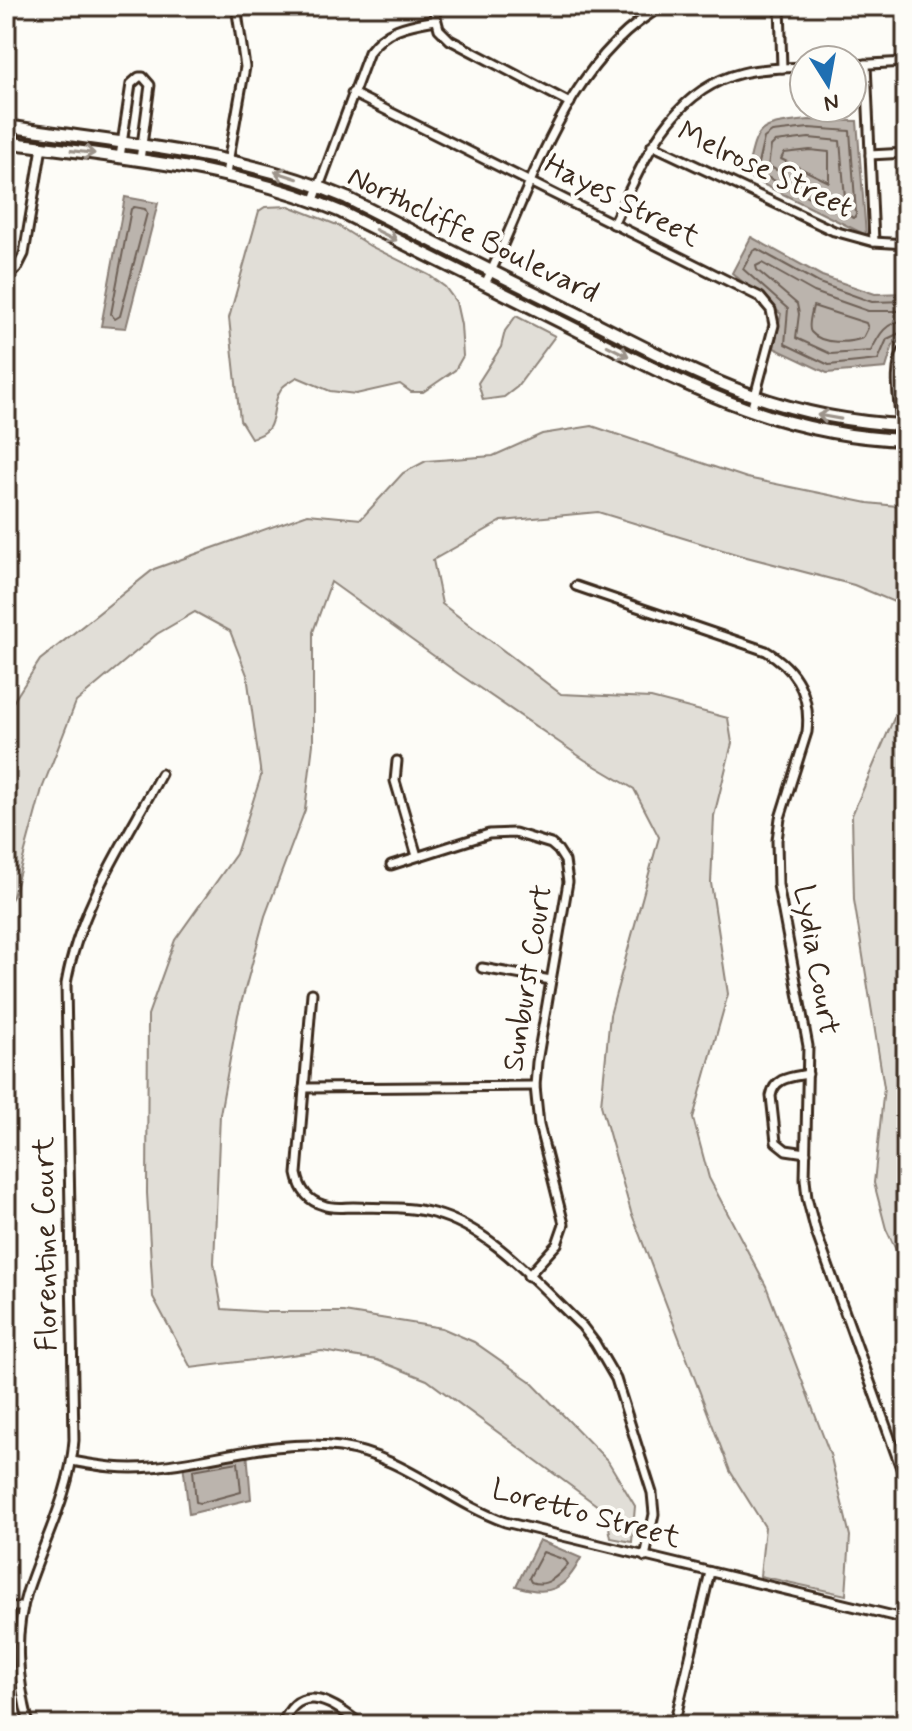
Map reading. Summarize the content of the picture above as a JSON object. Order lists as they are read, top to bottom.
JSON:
{
  "streets": {
    "main road": ["Northcliffe Boulevard"],
    "street": [
      "Melrose Street",
      "Hayes Street",
      "Lydia Court",
      "Sunburst Court",
      "Florentine Court",
      "Loretto Street"
    ]
  },
  "crossings": [
    ["Hayes Street", "Northcliffe Boulevard"],
    ["Florentine Court", "Loretto Street"]
  ],
  "north": "bottom"
}
